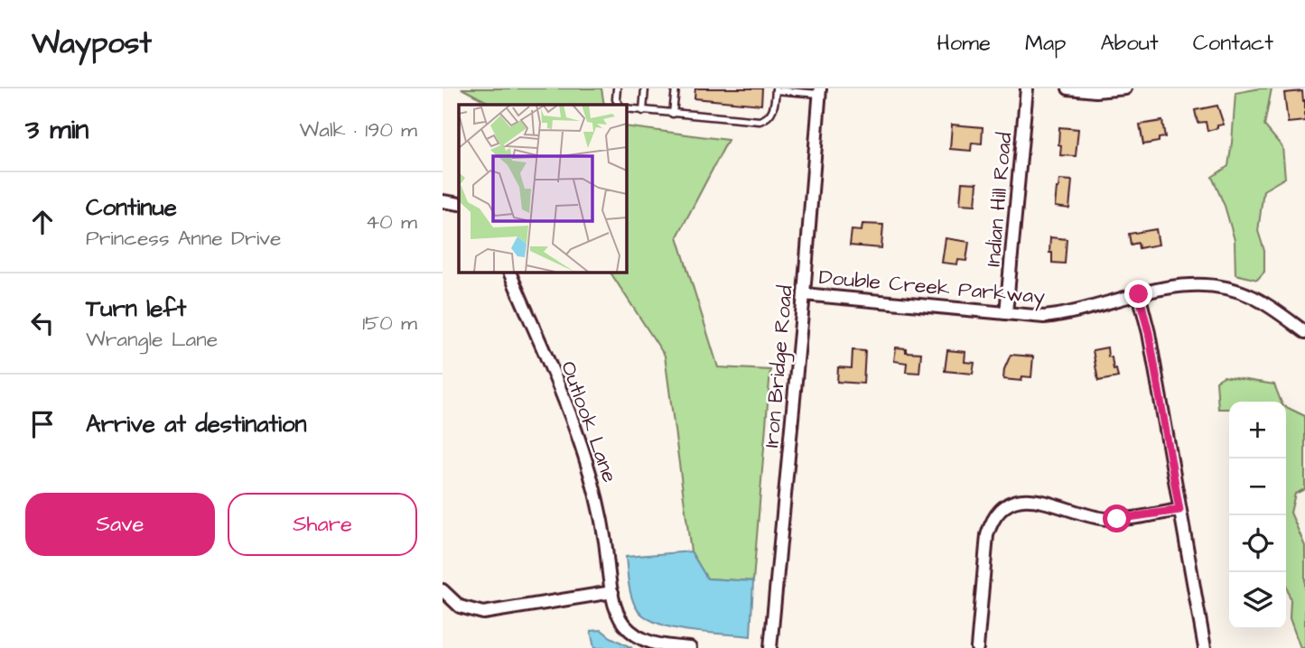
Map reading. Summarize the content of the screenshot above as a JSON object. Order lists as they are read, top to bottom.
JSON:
{
  "streets": {
    "street": [
      "Indian Hill Road",
      "Double Creek Parkway",
      "Iron Bridge Road",
      "Outlook Lane"
    ]
  },
  "crossings": [
    ["Indian Hill Road", "Double Creek Parkway"],
    ["Double Creek Parkway", "Iron Bridge Road"]
  ],
  "page": {
    "header": "Waypost",
    "nav": [
      "Home",
      "Map",
      "About",
      "Contact"
    ],
    "heading": ["3 min", "Walk · 190 m"],
    "list": [
      ["Continue", "Princess Anne Drive", "40 m"],
      ["Turn left", "Wrangle Lane", "150 m"],
      "Arrive at destination"
    ],
    "map_buttons": ["+", "−"],
    "buttons": ["Save", "Share"]
  }
}
